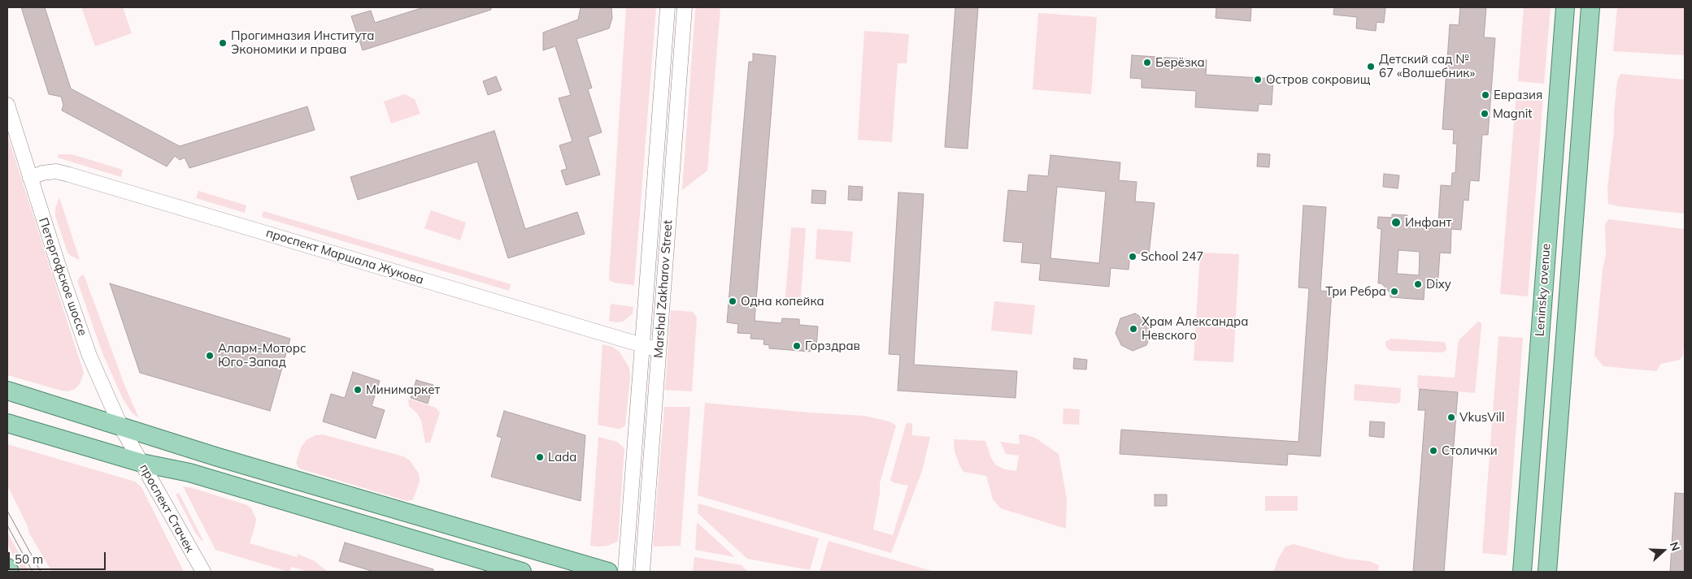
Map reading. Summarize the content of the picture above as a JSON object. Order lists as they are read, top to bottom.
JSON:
{
  "streets": {
    "main road": ["Leninsky avenue"],
    "street": [
      "проспект Маршала Жукова",
      "Петергофское шоссе",
      "Marshal Zakharov Street",
      "проспект Стачек"
    ]
  },
  "crossings": [
    ["проспект Маршала Жукова", "Петергофское шоссе"],
    ["проспект Маршала Жукова", "Marshal Zakharov Street"],
    ["Петергофское шоссе", "проспект Стачек"]
  ],
  "places": [
    "Прогимназия Института Экономики и права",
    "Берёзка",
    "Детский сад № 67 «Волшебник»",
    "Остров сокровищ",
    "Евразия",
    "Magnit",
    "Инфант",
    "School 247",
    "Dixy",
    "Три Ребра",
    "Одна копейка",
    "Храм Александра Невского",
    "Горздрав",
    "Аларм-Моторс Юго-Запад",
    "Минимаркет",
    "VkusVill",
    "Столички",
    "Lada"
  ],
  "scale_bar": "50 m",
  "north": "right"
}
